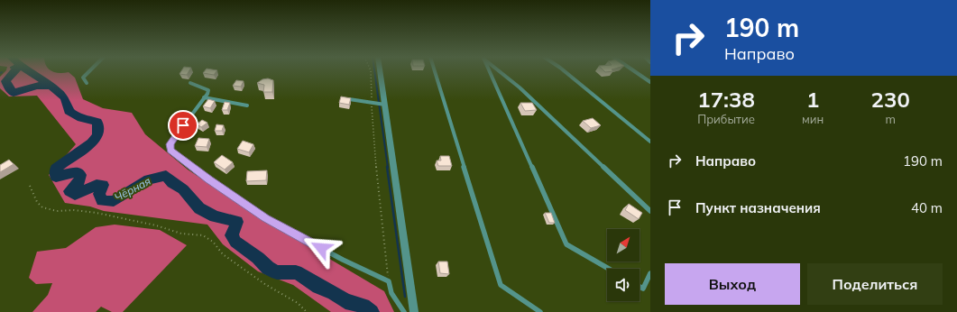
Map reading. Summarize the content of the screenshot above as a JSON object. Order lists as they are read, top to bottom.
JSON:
{
  "water": ["Чёрная"],
  "north": "top right",
  "page": {
    "turn": ["190 m", "Направо"],
    "eta": [
      "17:38",
      "Прибытие",
      "1",
      "мин",
      "230",
      "m"
    ],
    "list": [
      {
        "name": "Направо",
        "value": "190 m"
      },
      {
        "name": "Пункт назначения",
        "value": "40 m"
      }
    ],
    "buttons": ["Выход", "Поделиться"]
  }
}
